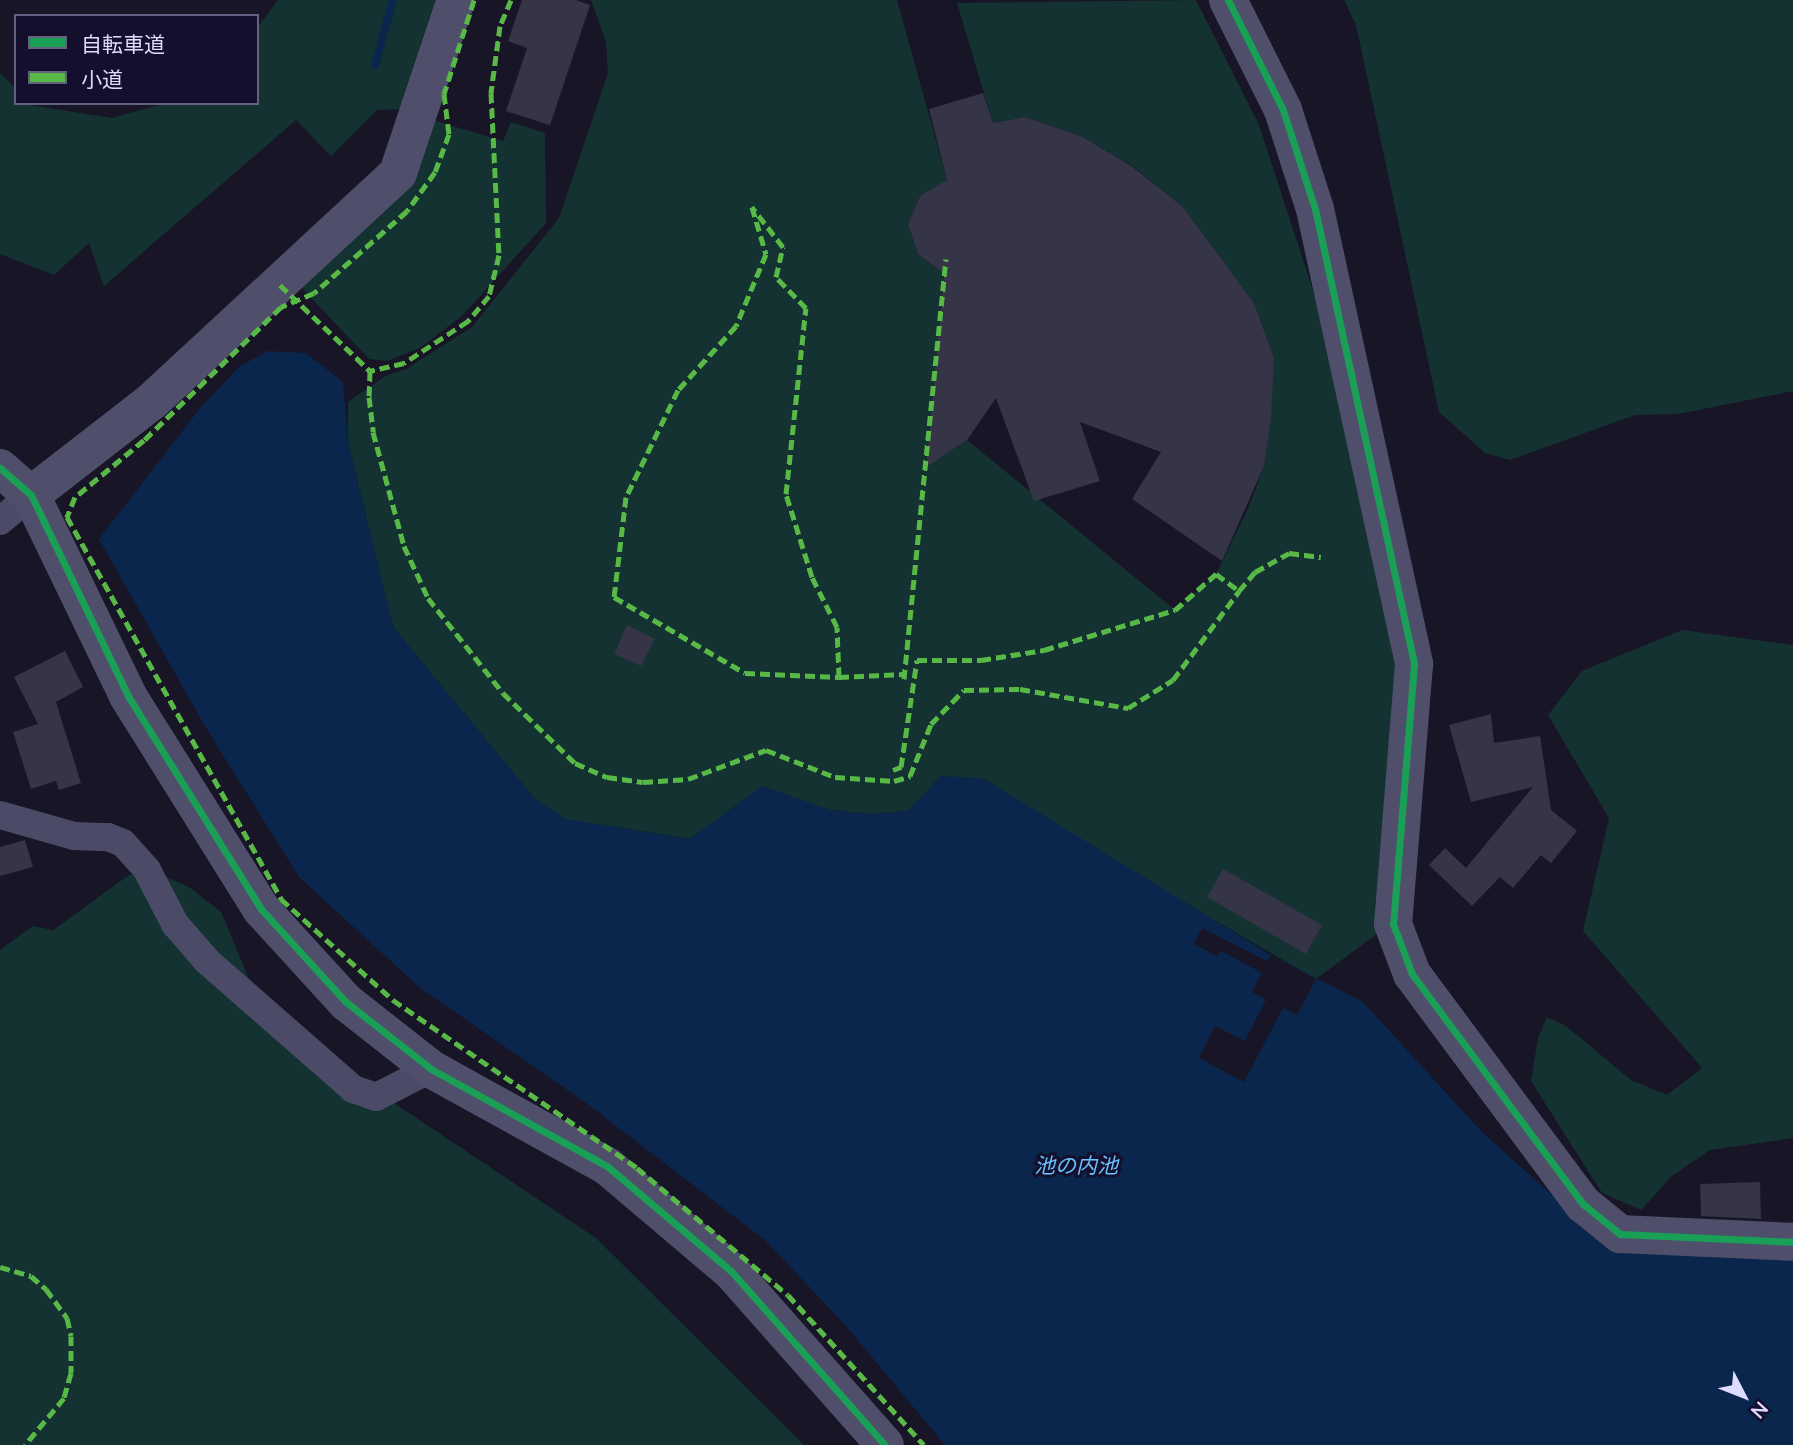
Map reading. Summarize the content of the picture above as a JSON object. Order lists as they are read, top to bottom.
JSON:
{
  "water": ["池の内池"],
  "legend": ["自転車道", "小道"],
  "north": "bottom right"
}
